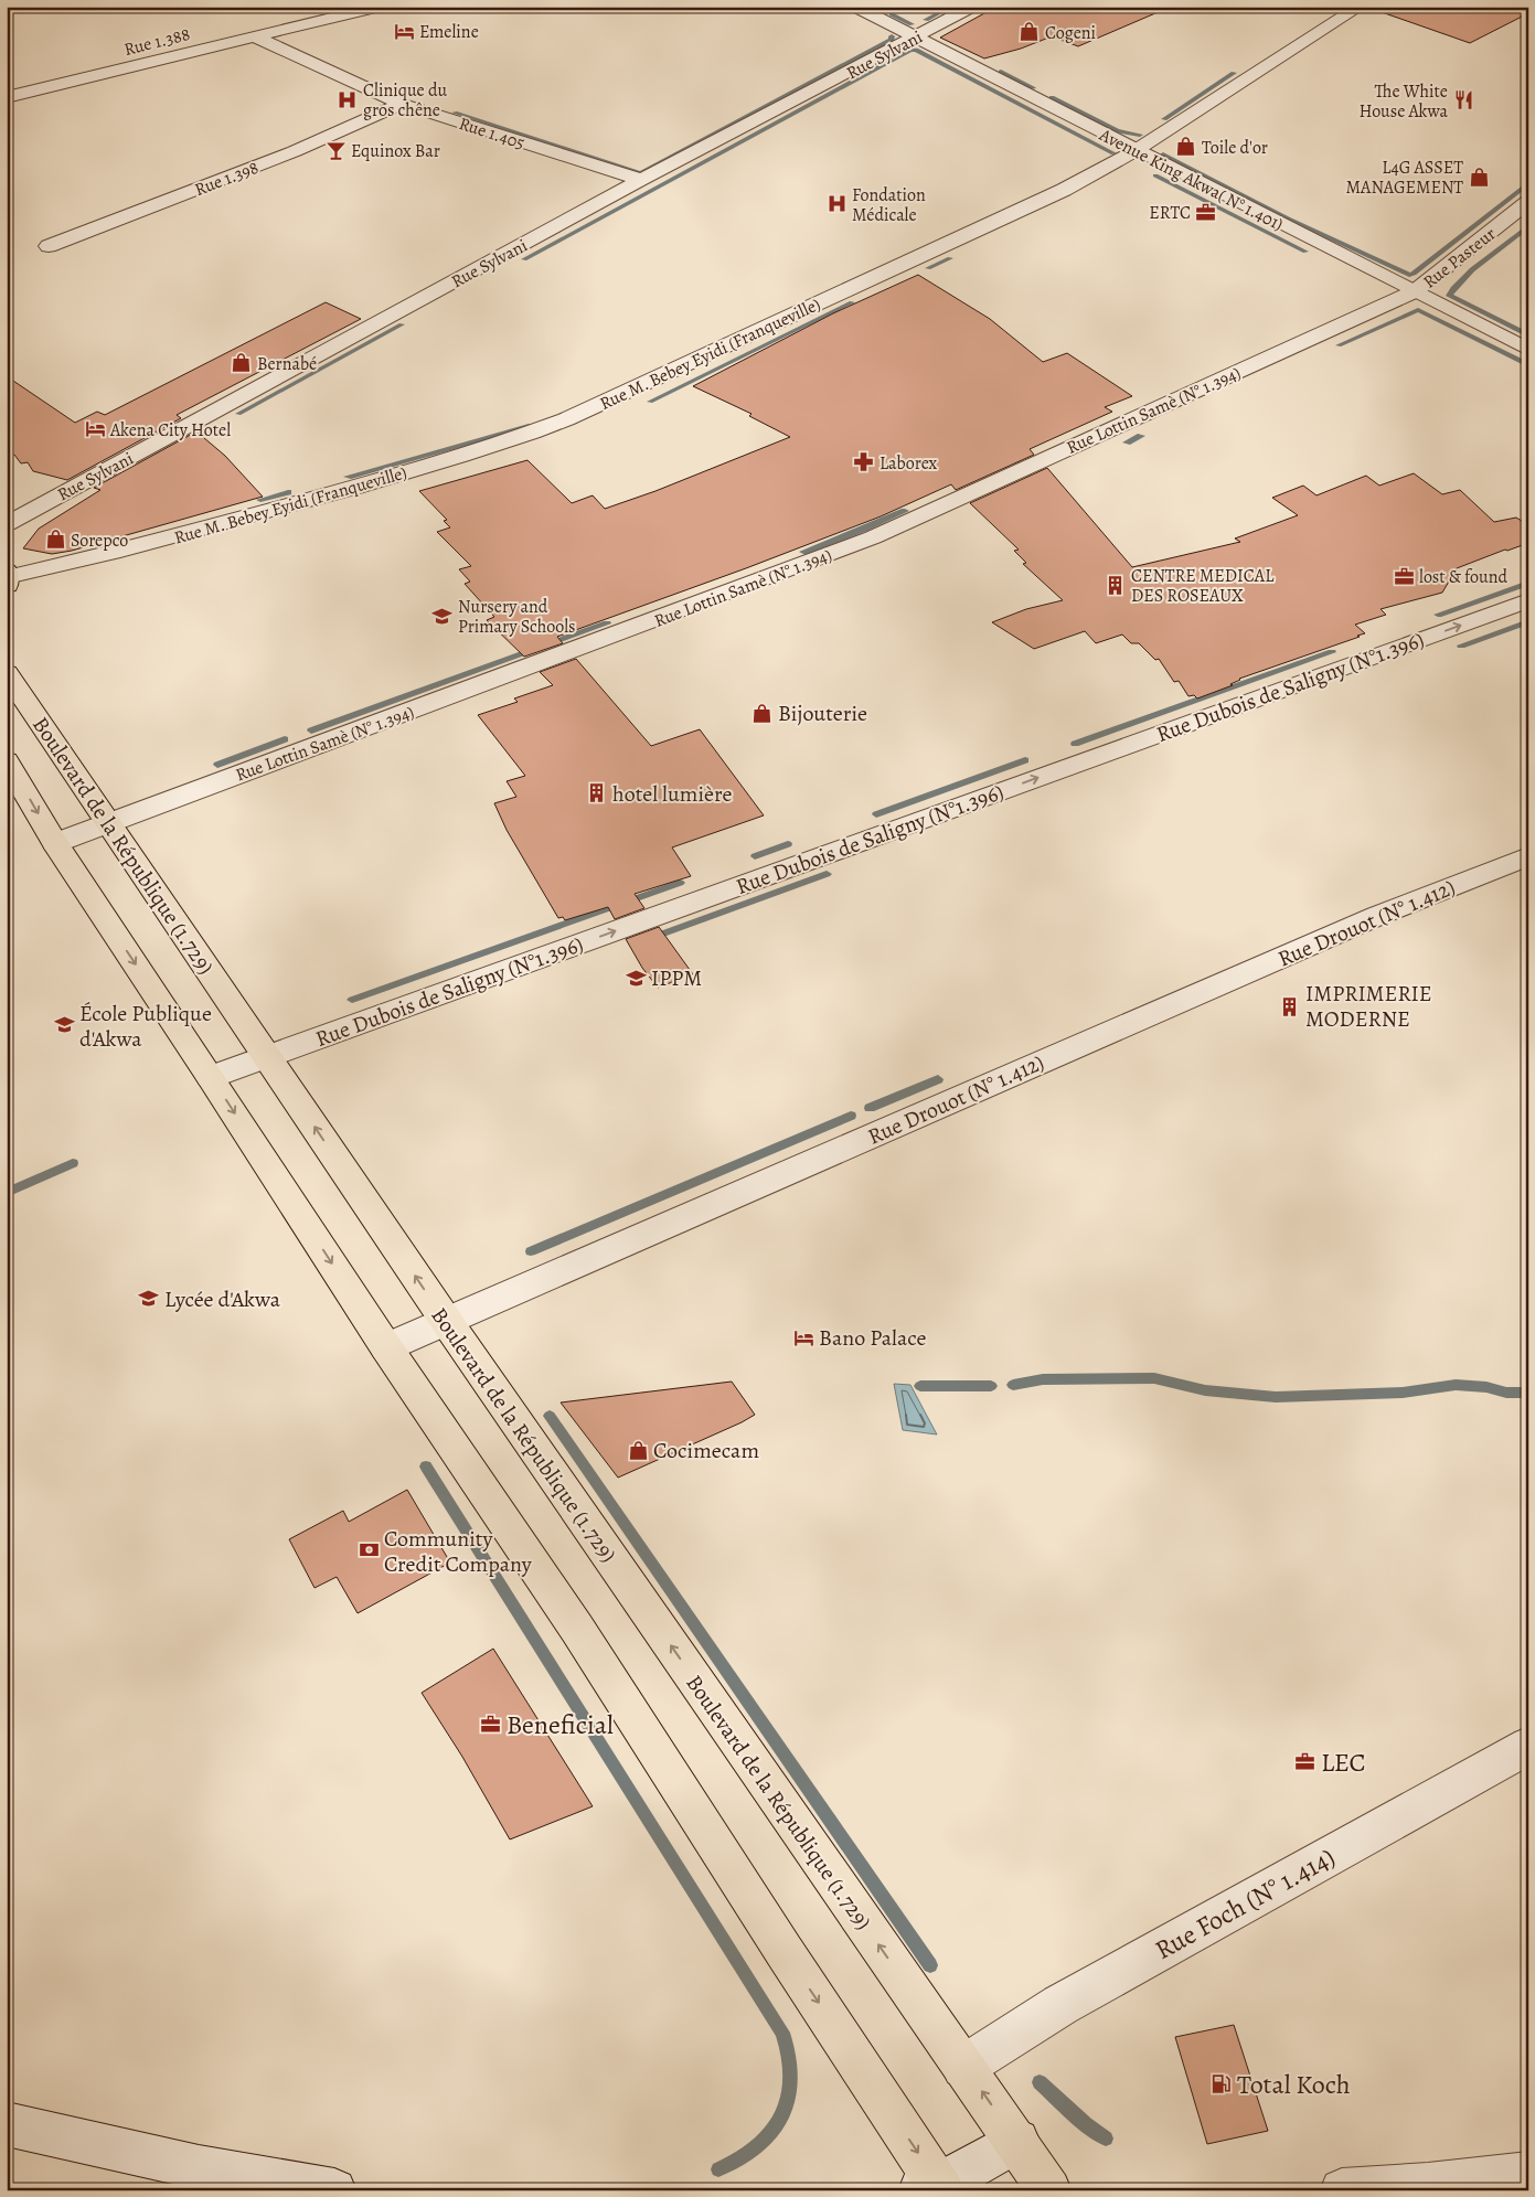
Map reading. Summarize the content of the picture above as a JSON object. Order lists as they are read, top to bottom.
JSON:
{
  "streets": {
    "main road": ["Boulevard de la République (1.729)"],
    "street": [
      "Rue 1.388",
      "Rue Sylvani",
      "Rue 1.405",
      "Rue 1.398",
      "Avenue King Akwa( N° 1.401)",
      "Rue Pasteur",
      "Rue M. Bebey Eyidi (Franqueville)",
      "Rue Lottin Samè (N° 1.394)",
      "Rue Dubois de Saligny (N°1.396)",
      "Rue Drouot (N° 1.412)",
      "Rue Foch (N° 1.414)"
    ]
  },
  "crossings": [
    ["Rue 1.388", "Rue 1.405"],
    ["Rue Sylvani", "Rue 1.405"],
    ["Rue Sylvani", "Avenue King Akwa( N° 1.401)"],
    ["Rue 1.405", "Rue 1.398"],
    ["Avenue King Akwa( N° 1.401)", "Rue Pasteur"],
    ["Avenue King Akwa( N° 1.401)", "Rue M. Bebey Eyidi (Franqueville)"],
    ["Avenue King Akwa( N° 1.401)", "Rue Lottin Samè (N° 1.394)"],
    ["Rue Pasteur", "Rue Lottin Samè (N° 1.394)"],
    ["Rue Lottin Samè (N° 1.394)", "Boulevard de la République (1.729)"],
    ["Rue Dubois de Saligny (N°1.396)", "Boulevard de la République (1.729)"],
    ["Boulevard de la République (1.729)", "Rue Drouot (N° 1.412)"],
    ["Boulevard de la République (1.729)", "Rue Foch (N° 1.414)"]
  ],
  "one_way": ["Rue Dubois de Saligny (N°1.396)"],
  "places": {
    "hotel": ["Emeline", "Akena City Hotel", "Bano Palace"],
    "shop": [
      "Cogeni",
      "Toile d'or",
      "L4G ASSET MANAGEMENT",
      "Bernabé",
      "Sorepco",
      "Bijouterie",
      "Cocimecam"
    ],
    "hospital": ["Clinique du gros chêne", "Fondation Médicale"],
    "restaurant": ["The White House Akwa"],
    "bar": ["Equinox Bar"],
    "office": [
      "ERTC",
      "lost & found",
      "Beneficial",
      "LEC"
    ],
    "pharmacy": ["Laborex"],
    "building": ["CENTRE MEDICAL DES ROSEAUX", "hotel lumière", "IMPRIMERIE MODERNE"],
    "school or university": [
      "Nursery and Primary Schools",
      "IPPM",
      "École Publique d'Akwa",
      "Lycée d'Akwa"
    ],
    "bank": ["Community Credit Company"],
    "fuel station": ["Total Koch"]
  }
}
